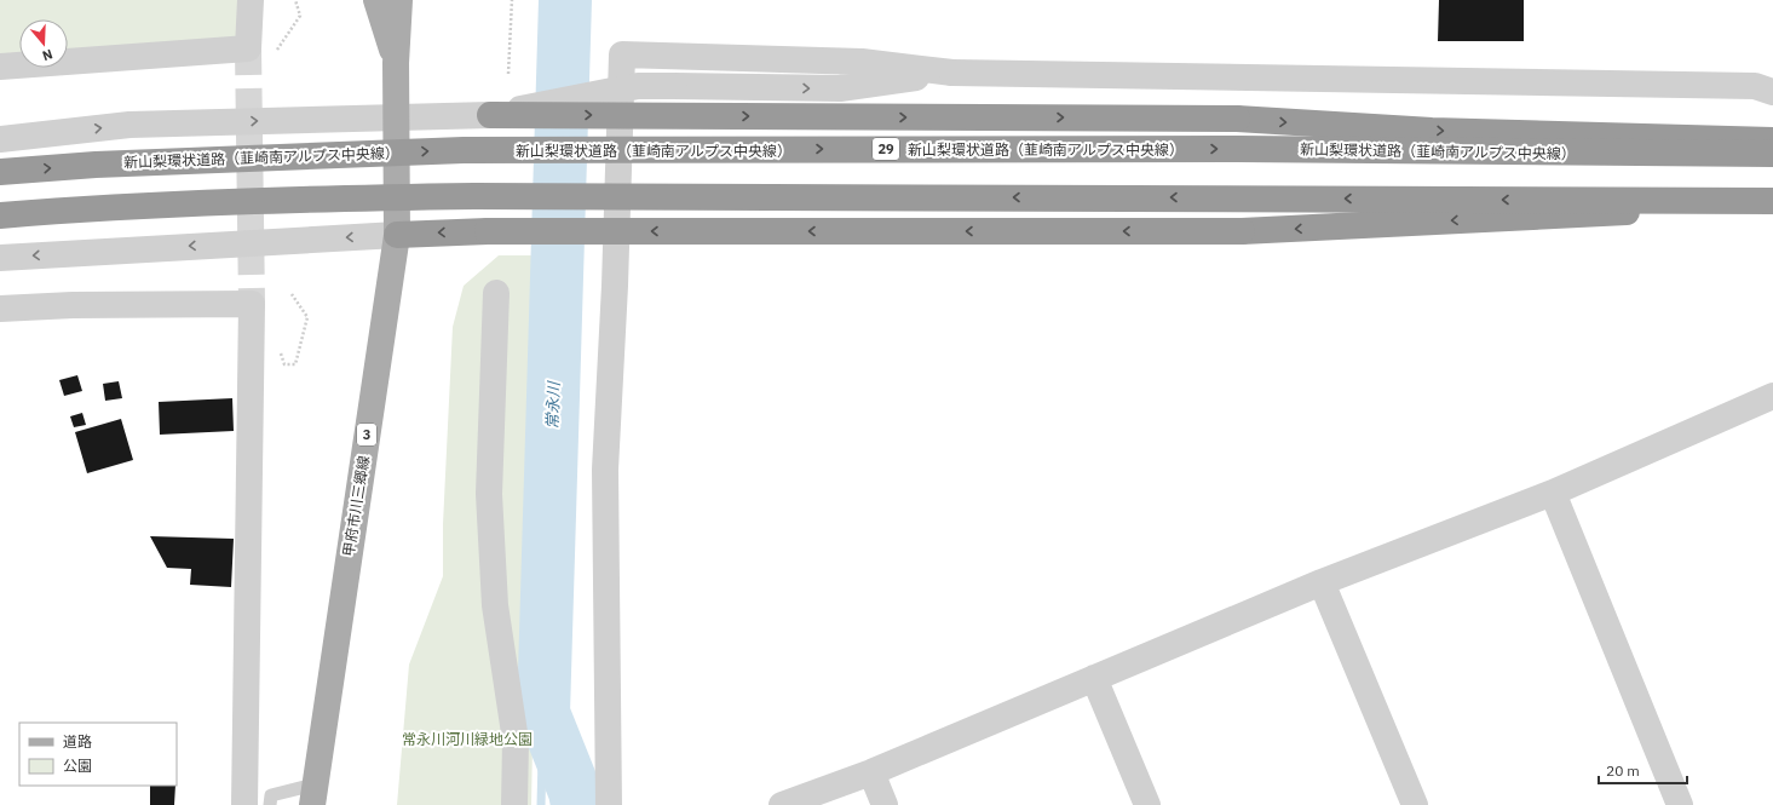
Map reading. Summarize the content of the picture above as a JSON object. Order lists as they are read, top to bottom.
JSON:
{
  "streets": {
    "highway": ["29", "新山梨環状道路（韮崎南アルプス中央線）"],
    "main road": ["3", "甲府市川三郷線"]
  },
  "water": ["常永川"],
  "parks": ["常永川河川緑地公園"],
  "legend": ["道路", "公園"],
  "scale_bar": "20 m",
  "north": "bottom"
}
